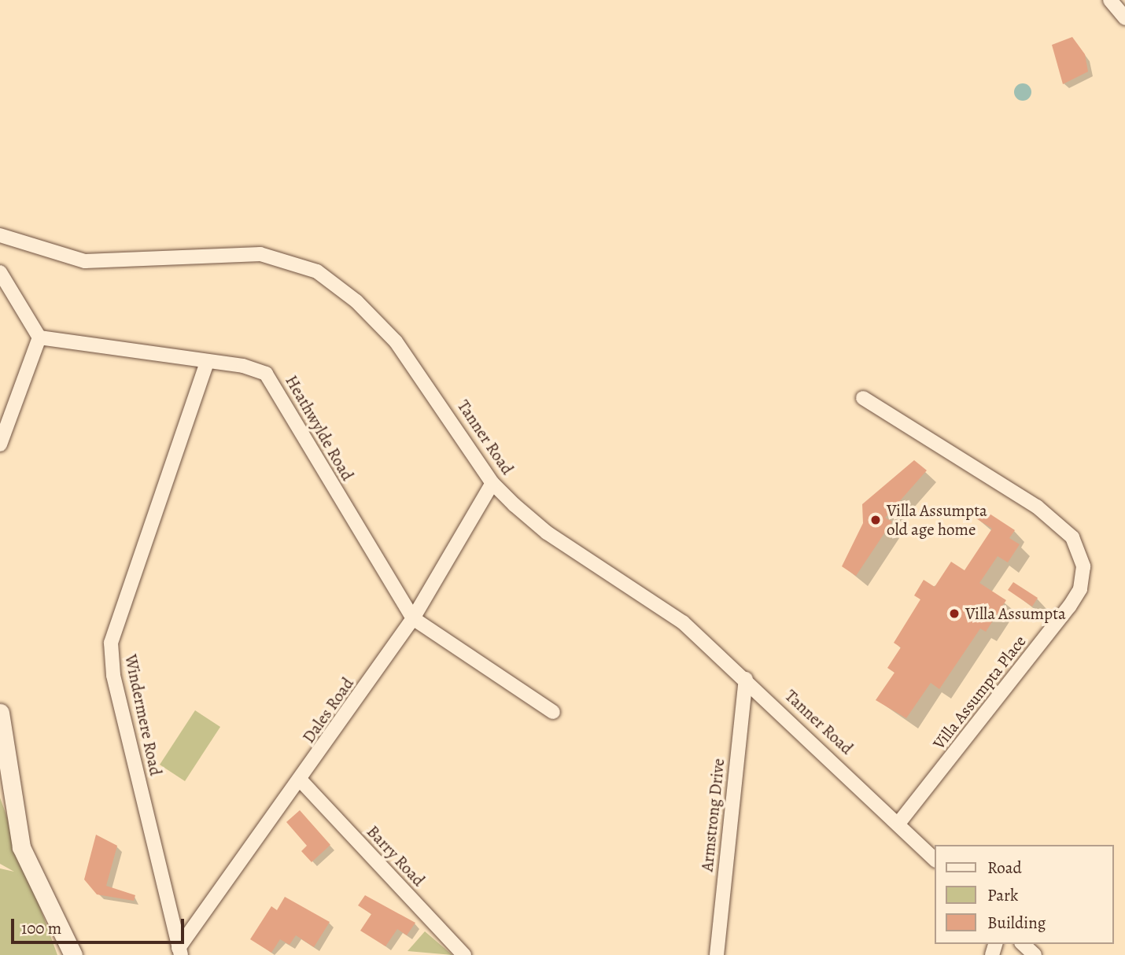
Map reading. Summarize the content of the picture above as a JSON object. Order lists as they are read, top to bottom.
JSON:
{
  "streets": {
    "street": [
      "Heathwylde Road",
      "Tanner Road",
      "Villa Assumpta Place",
      "Dales Road",
      "Windermere Road",
      "Armstrong Drive",
      "Barry Road"
    ]
  },
  "crossings": [
    ["Heathwylde Road", "Dales Road"],
    ["Heathwylde Road", "Windermere Road"],
    ["Tanner Road", "Villa Assumpta Place"],
    ["Tanner Road", "Dales Road"],
    ["Tanner Road", "Armstrong Drive"],
    ["Dales Road", "Windermere Road"],
    ["Dales Road", "Barry Road"]
  ],
  "places": ["Villa Assumpta old age home", "Villa Assumpta"],
  "legend": ["Road", "Park", "Building"],
  "scale_bar": "100 m"
}
